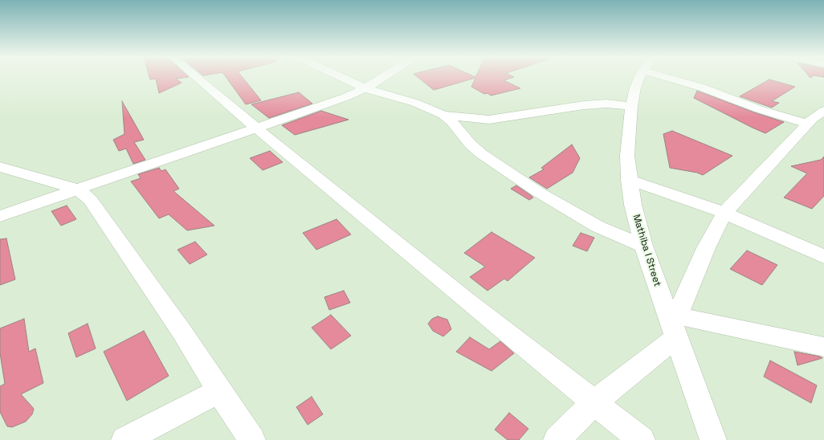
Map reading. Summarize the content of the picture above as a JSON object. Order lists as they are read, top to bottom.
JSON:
{
  "streets": {
    "street": ["Mathiba I Street"]
  }
}
